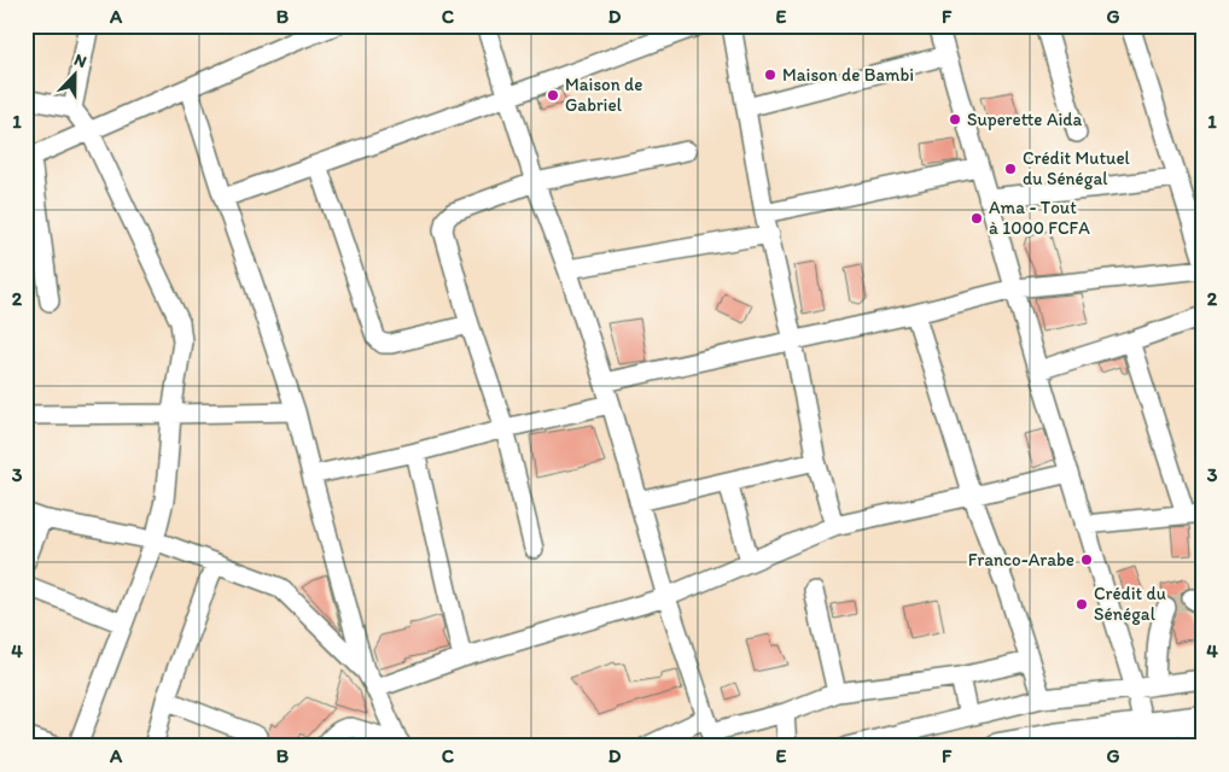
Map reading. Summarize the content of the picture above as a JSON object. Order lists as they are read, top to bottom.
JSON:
{
  "places": [
    "Maison de Bambi",
    "Maison de Gabriel",
    "Superette Aida",
    "Crédit Mutuel du Sénégal",
    "Ama - Tout à 1000 FCFA",
    "Franco-Arabe",
    "Crédit du Sénégal"
  ],
  "north": "top",
  "grid": {
    "columns": [
      "A",
      "B",
      "C",
      "D",
      "E",
      "F",
      "G"
    ],
    "rows": [
      "1",
      "2",
      "3",
      "4"
    ]
  }
}
